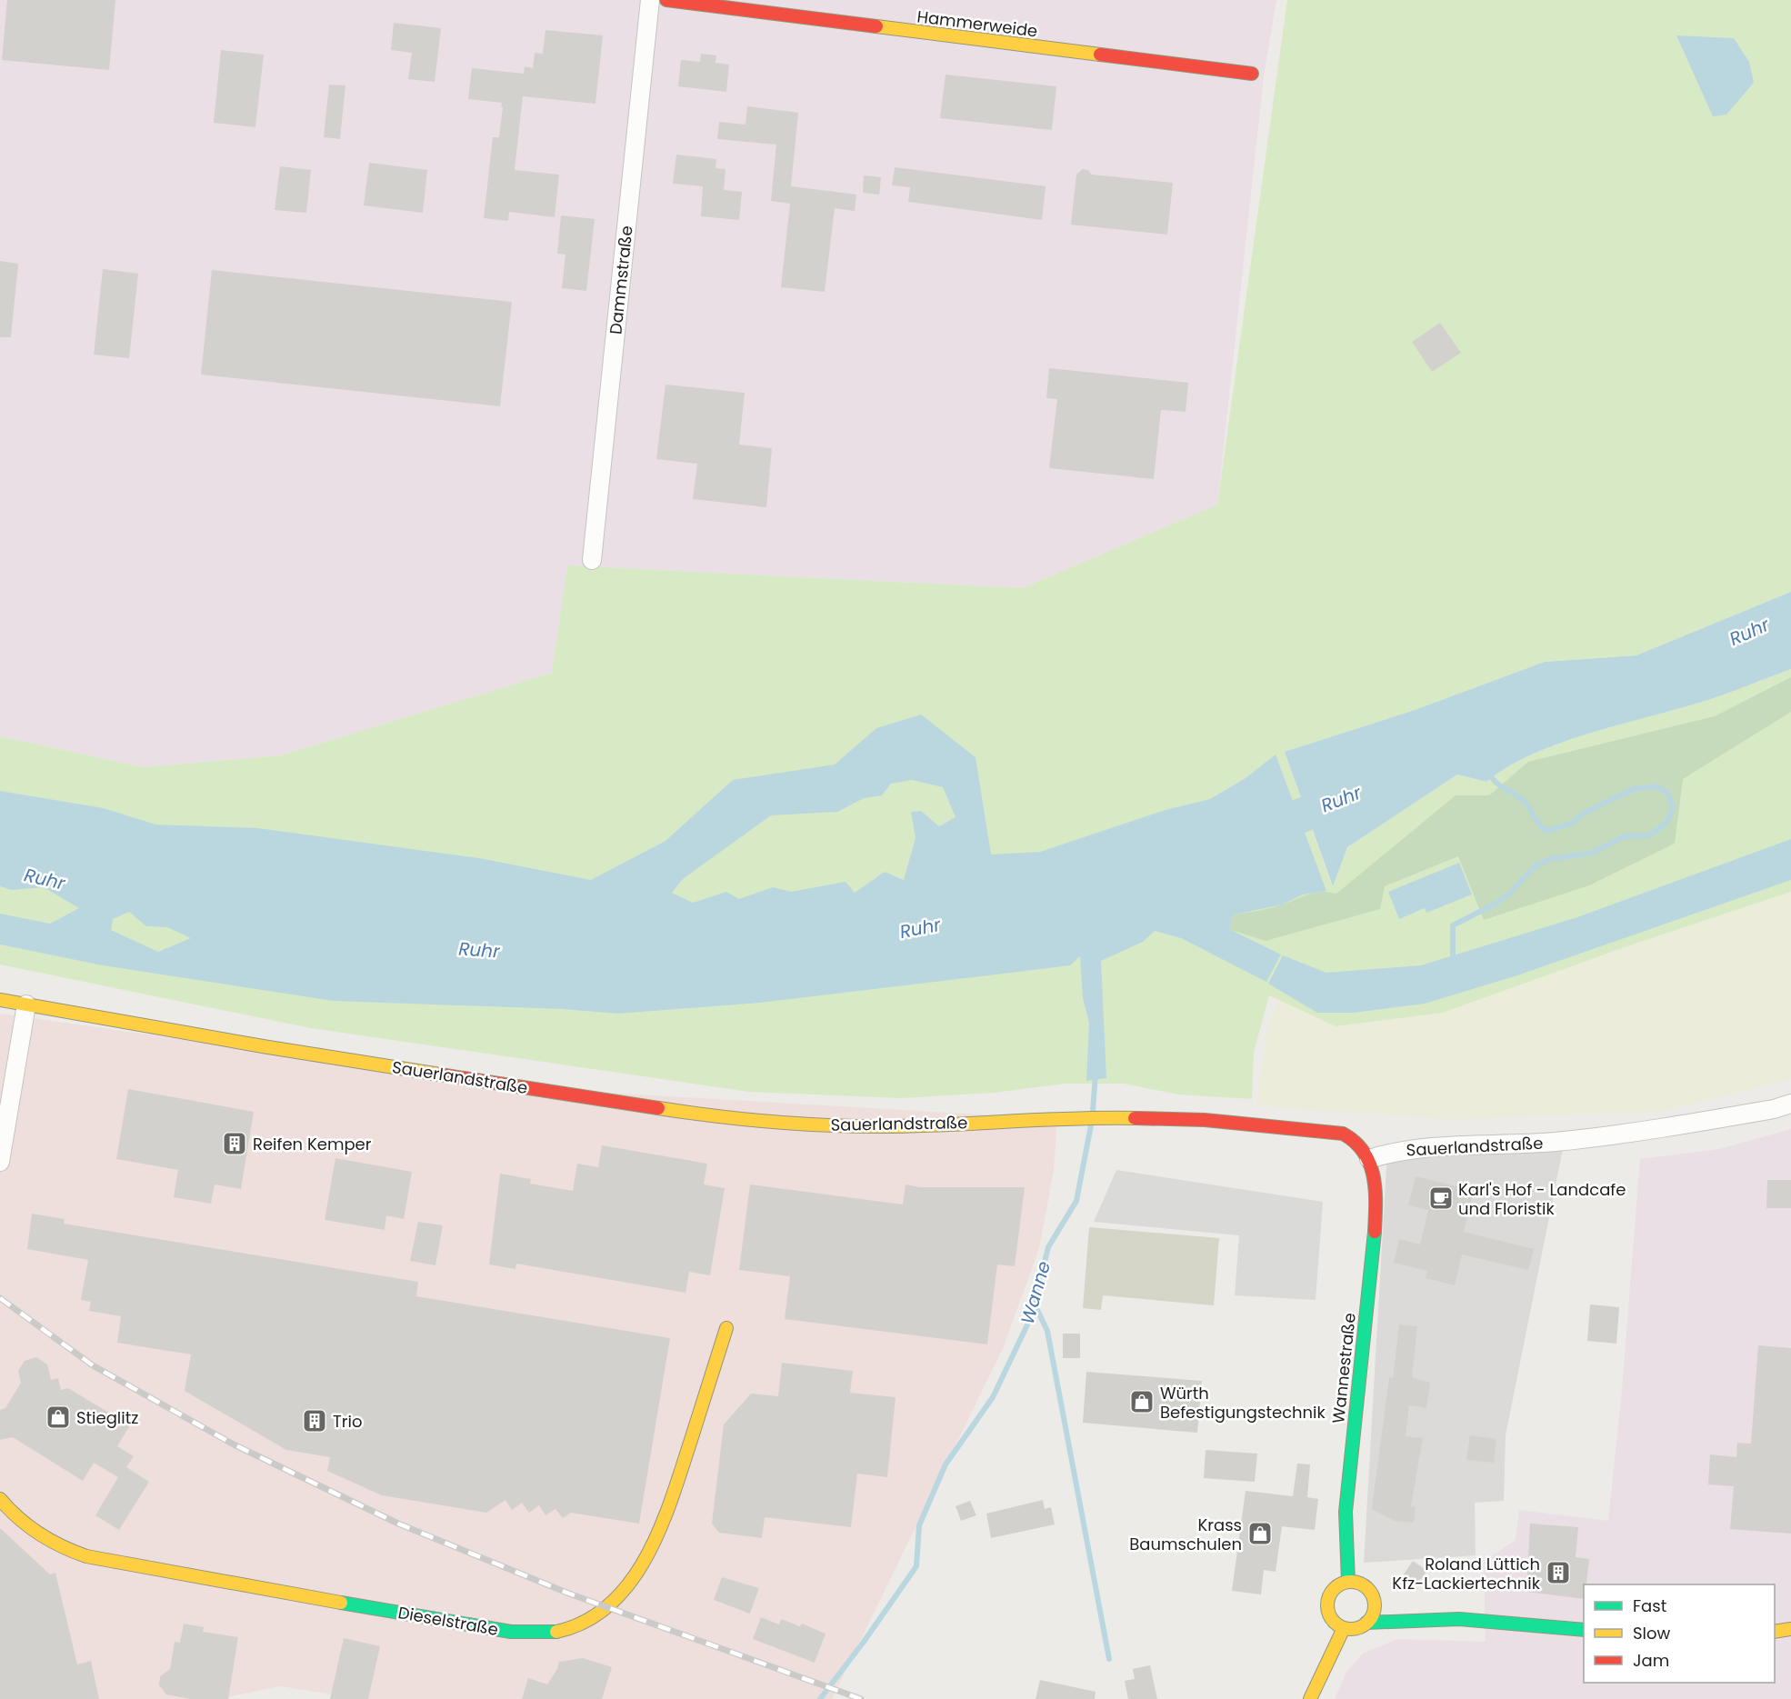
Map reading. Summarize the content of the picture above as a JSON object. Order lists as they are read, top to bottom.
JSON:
{
  "streets": {
    "street": [
      "Hammerweide",
      "Dammstraße",
      "Sauerlandstraße",
      "Wannestraße",
      "Dieselstraße"
    ]
  },
  "crossings": [
    ["Sauerlandstraße", "Wannestraße"]
  ],
  "water": ["Ruhr", "Wanne"],
  "places": {
    "building": ["Reifen Kemper", "Trio", "Roland Lüttich Kfz-Lackiertechnik"],
    "cafe": ["Karl's Hof - Landcafe und Floristik"],
    "shop": ["Würth Befestigungstechnik", "Stieglitz", "Krass Baumschulen"]
  },
  "legend": ["Fast", "Slow", "Jam"]
}
